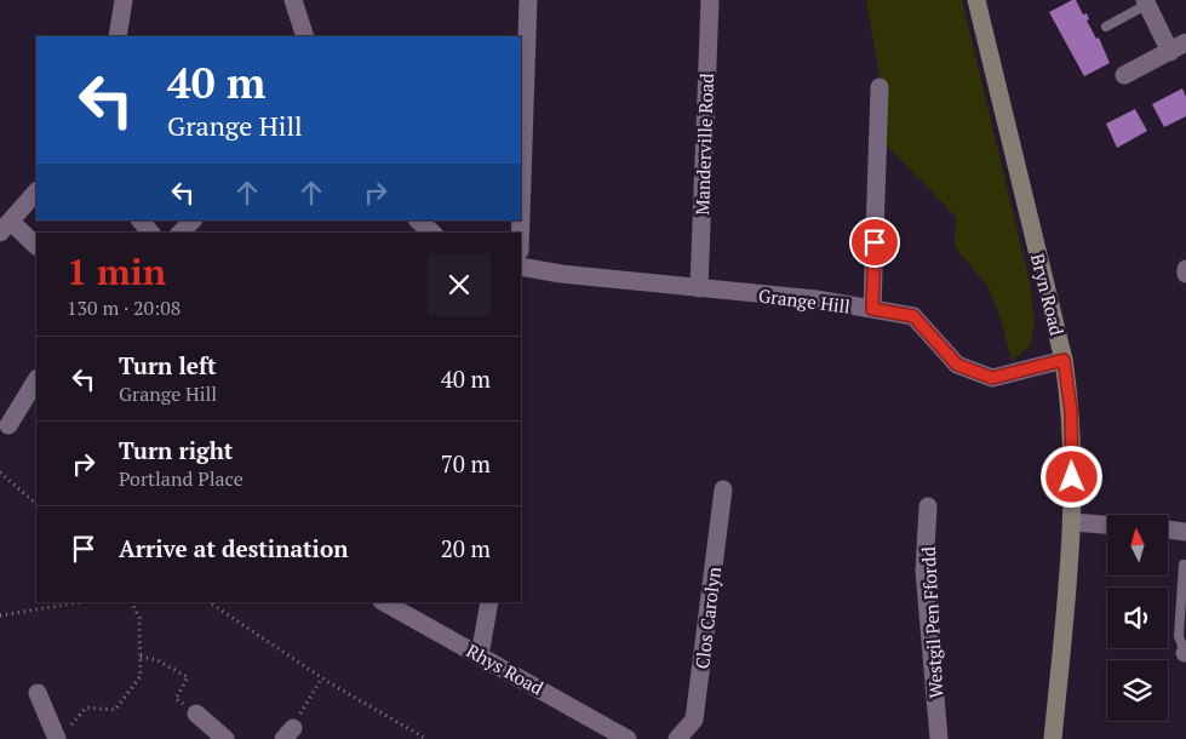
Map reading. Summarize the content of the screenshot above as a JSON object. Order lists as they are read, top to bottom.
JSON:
{
  "streets": {
    "street": [
      "Manderville Road",
      "Bryn Road",
      "Grange Hill",
      "Clos Carolyn",
      "Westgil Pen Ffordd",
      "Rhys Road"
    ]
  },
  "crossings": [
    ["Manderville Road", "Grange Hill"],
    ["Bryn Road", "Grange Hill"]
  ],
  "north": "top",
  "page": {
    "turn": ["40 m", "Grange Hill"],
    "heading": ["1 min", "130 m · 20:08"],
    "list": [
      {
        "name": "Turn left",
        "note": "Grange Hill",
        "value": "40 m"
      },
      {
        "name": "Turn right",
        "note": "Portland Place",
        "value": "70 m"
      },
      {
        "name": "Arrive at destination",
        "value": "20 m"
      }
    ]
  }
}
